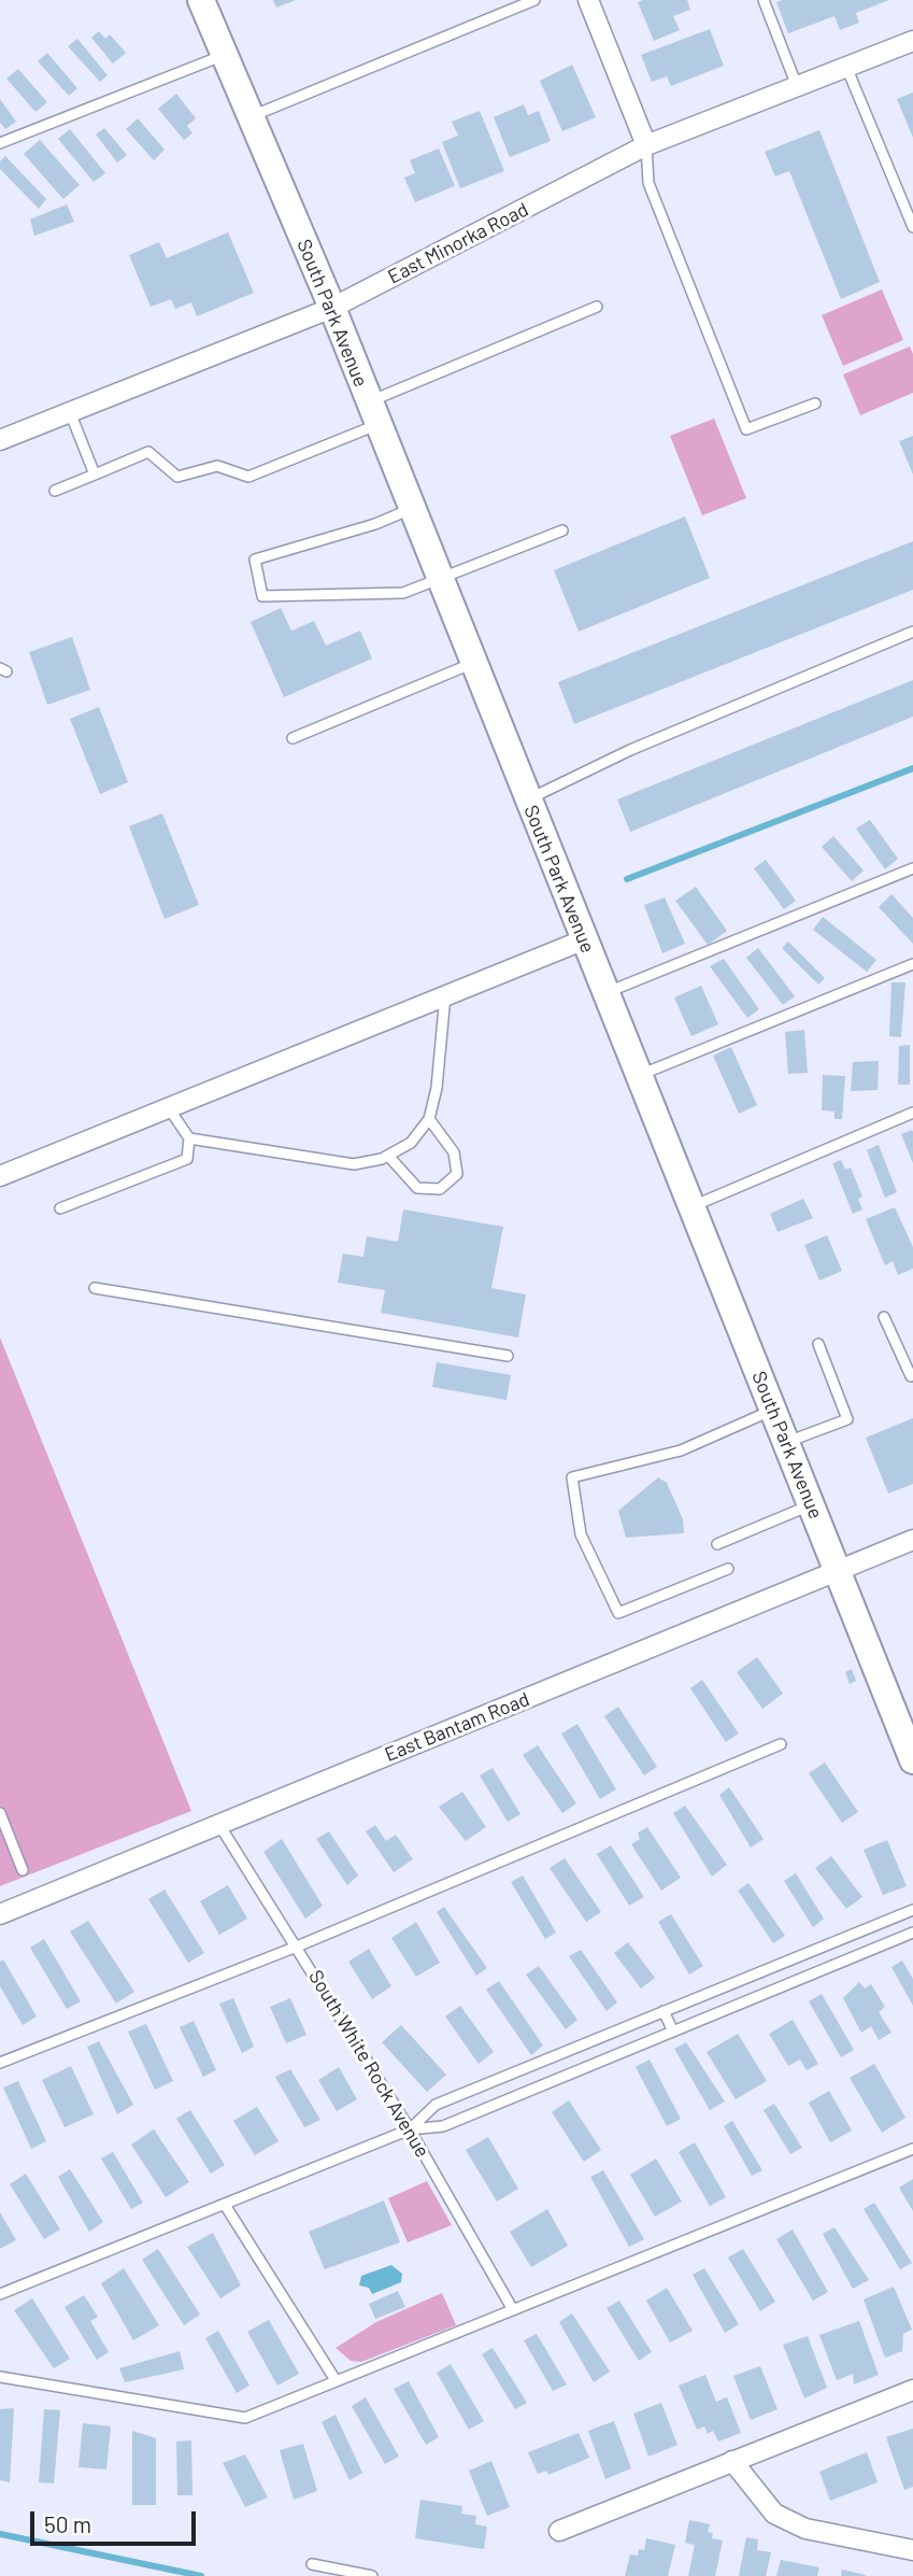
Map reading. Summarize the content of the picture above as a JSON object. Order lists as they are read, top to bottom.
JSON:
{
  "streets": {
    "main road": ["South Park Avenue"],
    "street": ["East Minorka Road", "East Bantam Road"],
    "lane": ["South White Rock Avenue"]
  },
  "crossings": [
    ["East Minorka Road", "South Park Avenue"],
    ["South Park Avenue", "East Bantam Road"],
    ["East Bantam Road", "South White Rock Avenue"]
  ],
  "scale_bar": "50 m"
}
